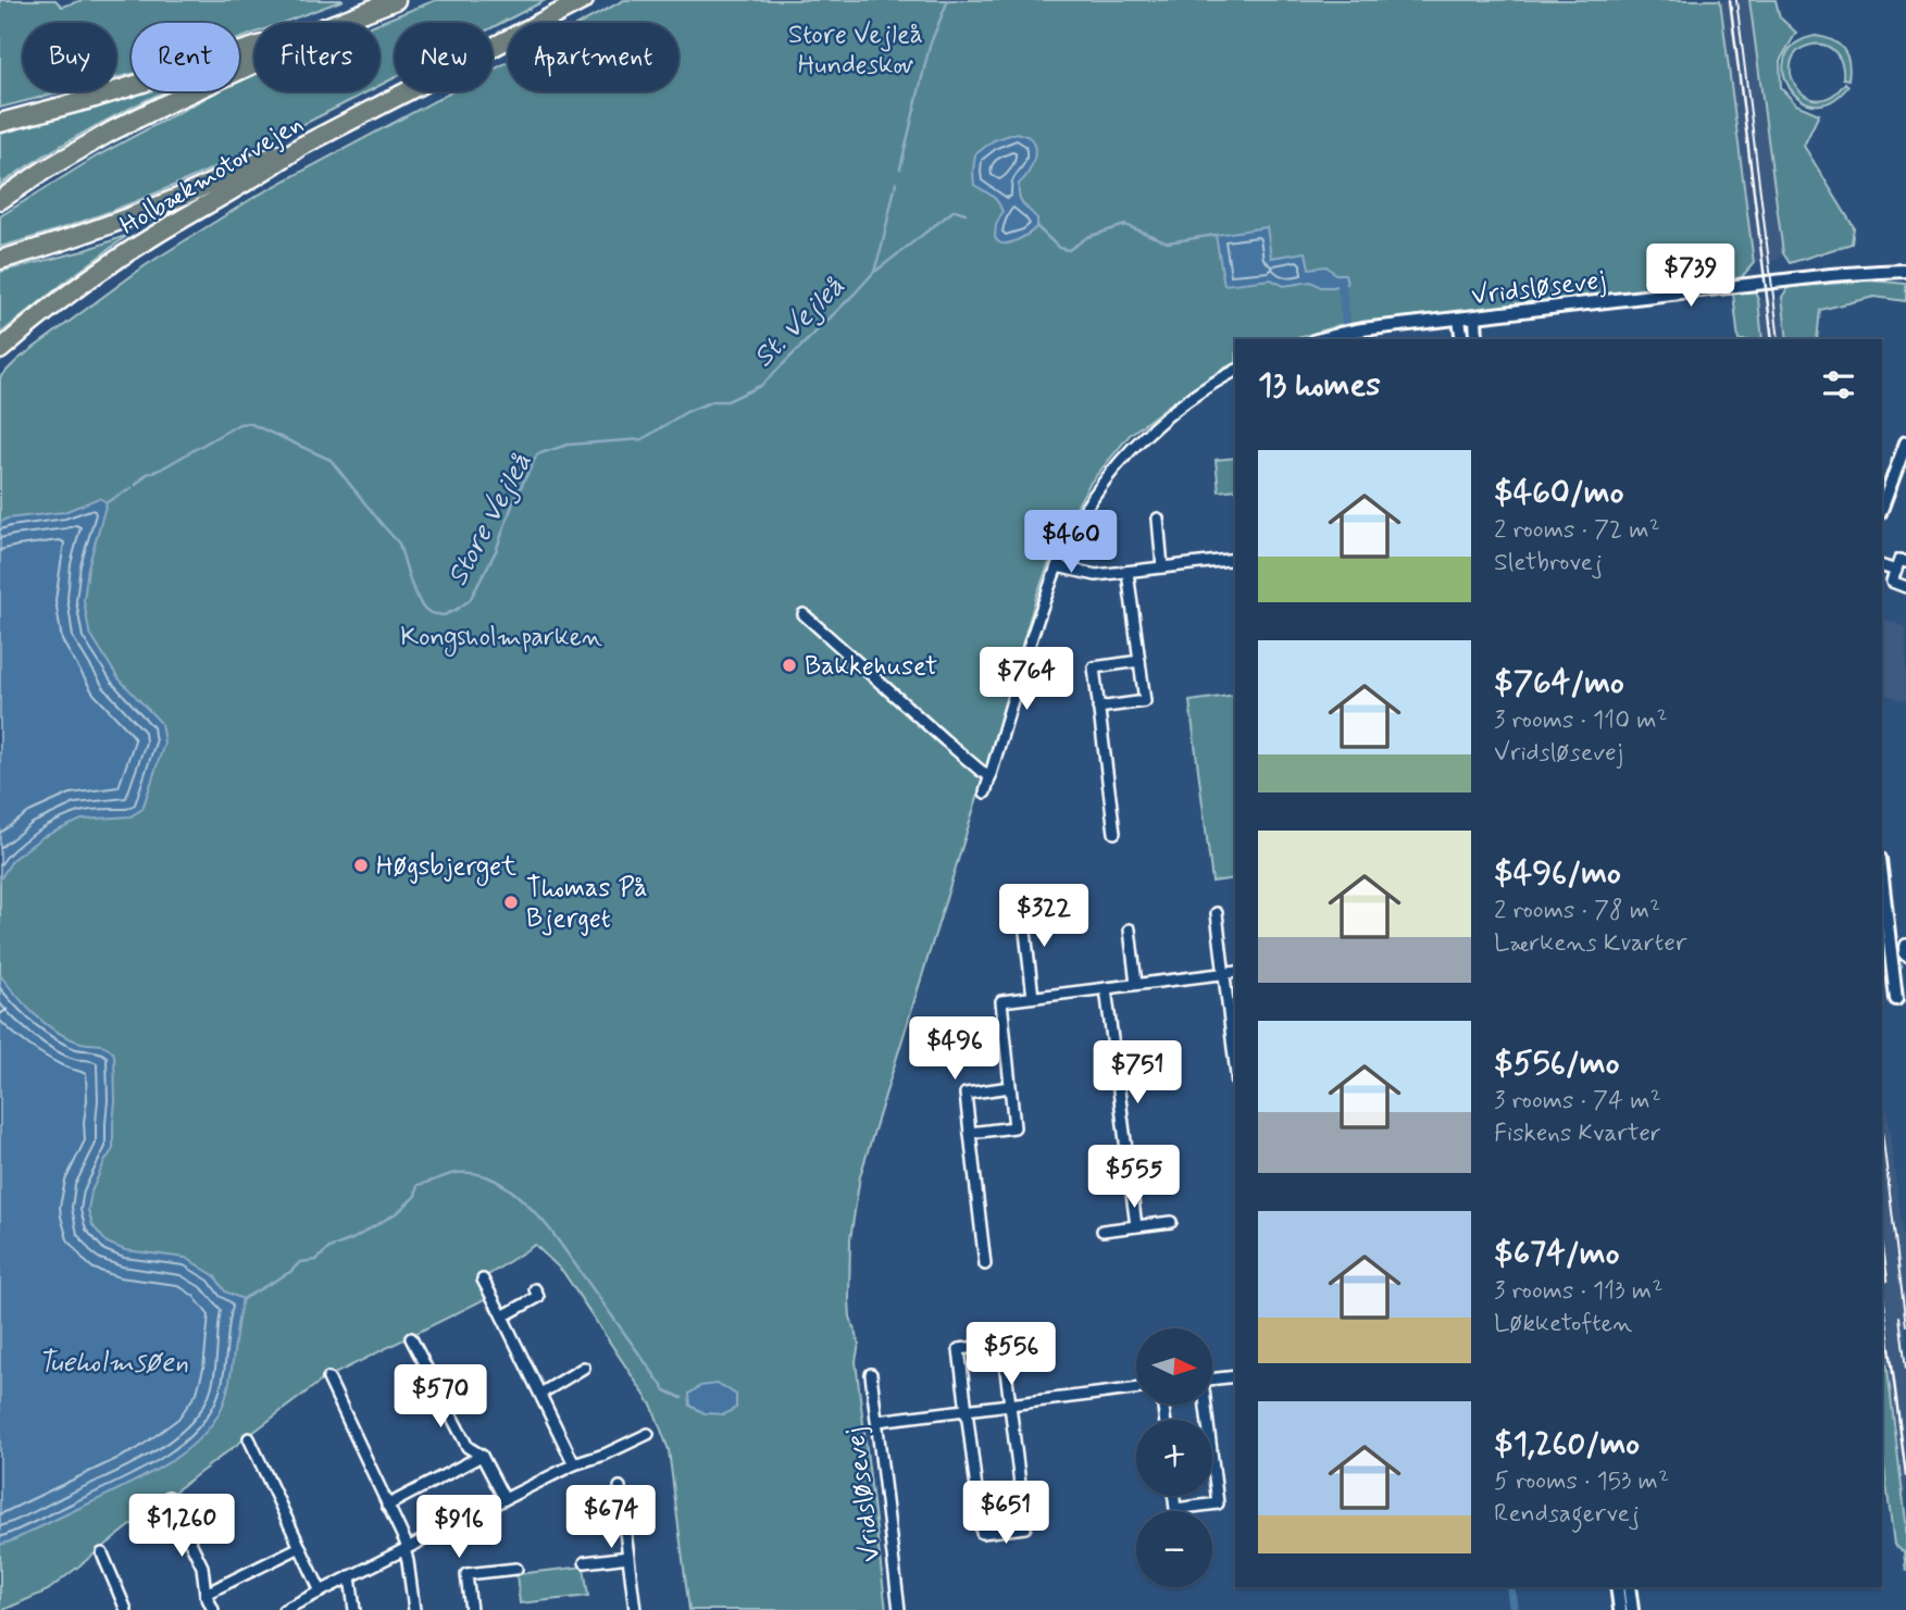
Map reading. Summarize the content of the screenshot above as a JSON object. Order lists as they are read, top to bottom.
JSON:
{
  "streets": {
    "highway": ["Holbækmotorvejen"],
    "street": ["Vridsløsevej"]
  },
  "water": ["St. Vejleå", "Store Vejleå", "Tueholmsøen"],
  "parks": ["Store Vejleå Hundeskov", "Kongsholmparken"],
  "places": ["Bakkehuset", "Høgsbjerget", "Thomas På Bjerget"],
  "north": "right",
  "page": {
    "chip": [
      "Buy",
      "Rent",
      "Filters",
      "New",
      "Apartment"
    ],
    "price": [
      "$739",
      "$460",
      "$764",
      "$322",
      "$496",
      "$751",
      "$555",
      "$556",
      "$570",
      "$651",
      "$674",
      "$1,260",
      "$916"
    ],
    "heading": "13 homes",
    "list": [
      {
        "name": "$460/mo",
        "note": "2 rooms · 72 m² · Sletbrovej"
      },
      {
        "name": "$764/mo",
        "note": "3 rooms · 110 m² · Vridsløsevej"
      },
      {
        "name": "$496/mo",
        "note": "2 rooms · 78 m² · Lærkens Kvarter"
      },
      {
        "name": "$556/mo",
        "note": "3 rooms · 74 m² · Fiskens Kvarter"
      },
      {
        "name": "$674/mo",
        "note": "3 rooms · 113 m² · Løkketoften"
      },
      {
        "name": "$1,260/mo",
        "note": "5 rooms · 153 m² · Rendsagervej"
      }
    ],
    "map_buttons": ["+", "−"]
  }
}
